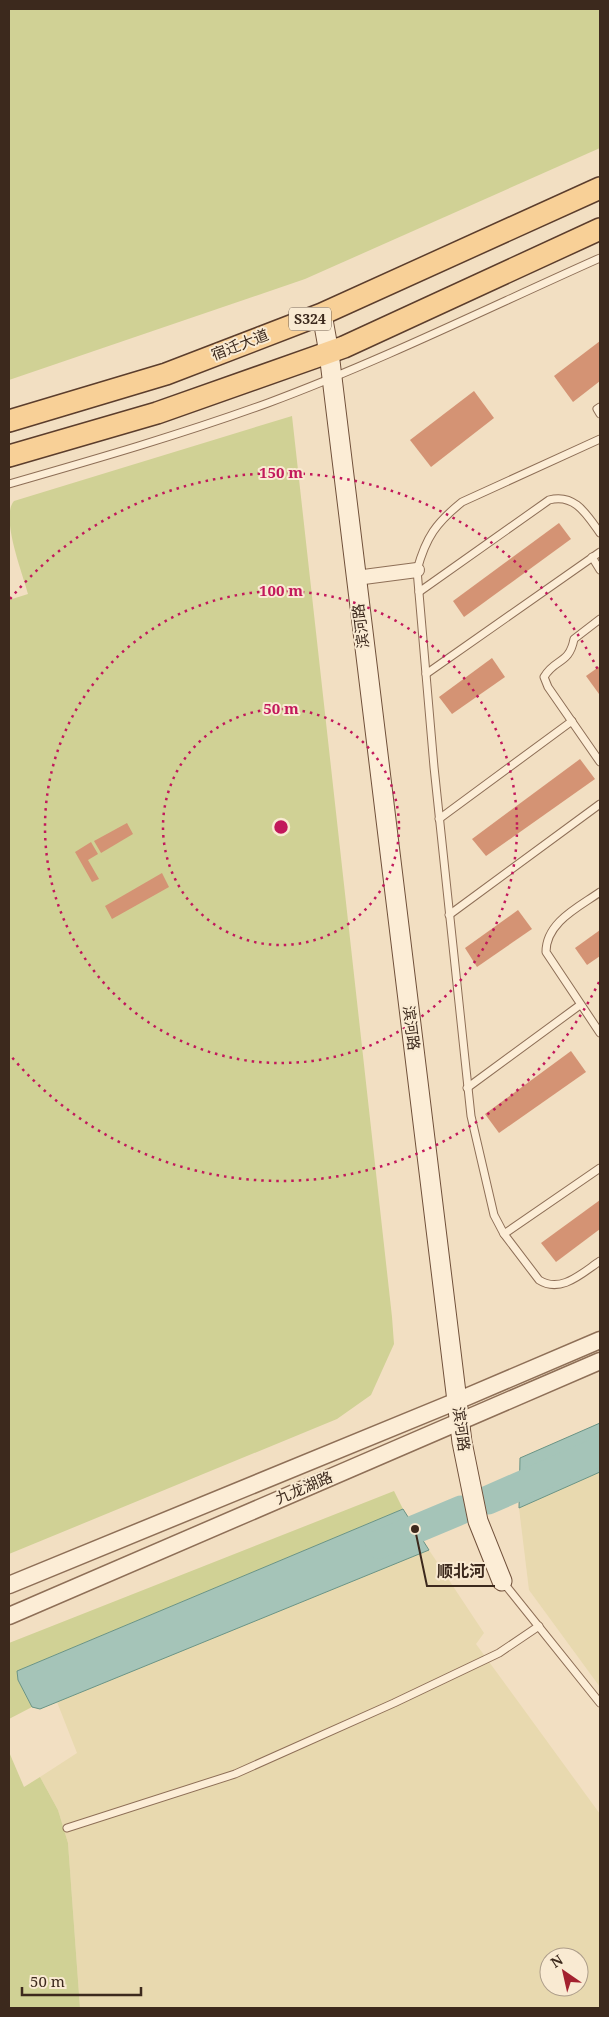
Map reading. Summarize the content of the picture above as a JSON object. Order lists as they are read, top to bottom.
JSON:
{
  "streets": {
    "main road": ["S324", "宿迁大道", "滨河路"],
    "street": ["九龙湖路"]
  },
  "crossings": [
    ["S324", "滨河路"],
    ["宿迁大道", "滨河路"],
    ["滨河路", "九龙湖路"]
  ],
  "places": ["顺北河"],
  "scale_bar": "50 m",
  "north": "top left",
  "rings": ["150 m", "100 m", "50 m"]
}
